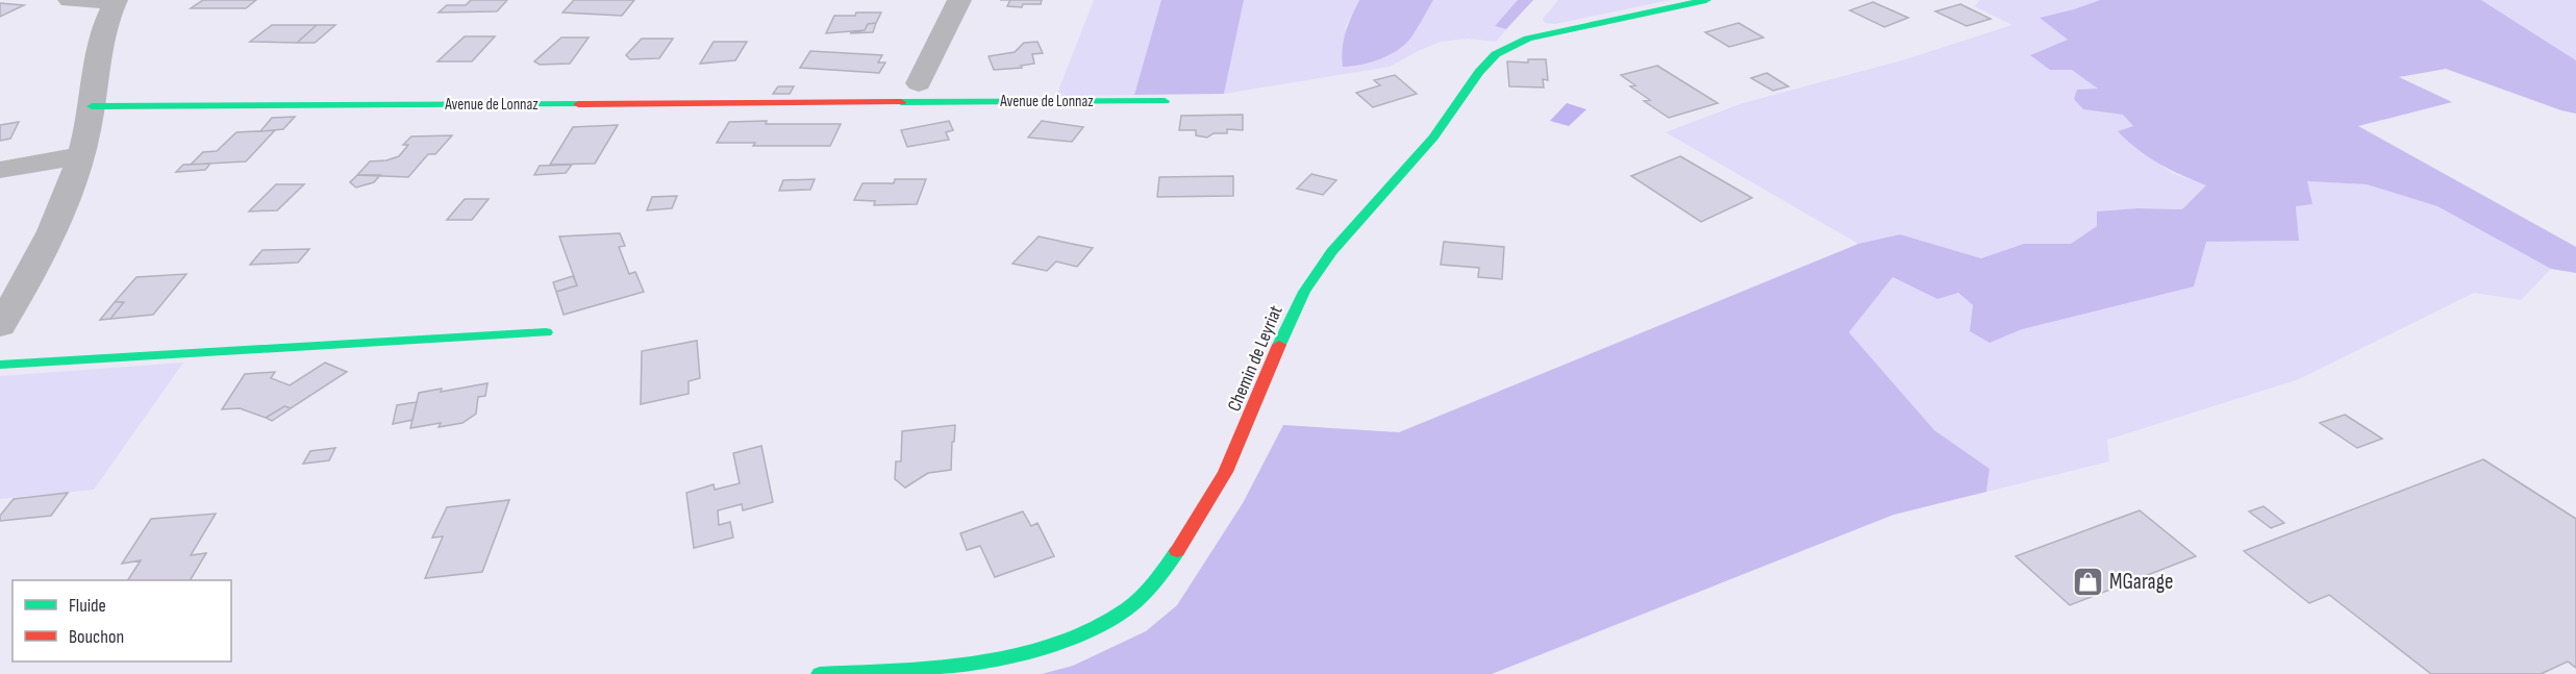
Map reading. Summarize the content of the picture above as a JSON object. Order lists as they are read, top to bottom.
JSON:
{
  "streets": {
    "street": ["Avenue de Lonnaz", "Chemin de Leyriat"]
  },
  "places": {
    "shop": ["MGarage"]
  },
  "legend": ["Fluide", "Bouchon"]
}
